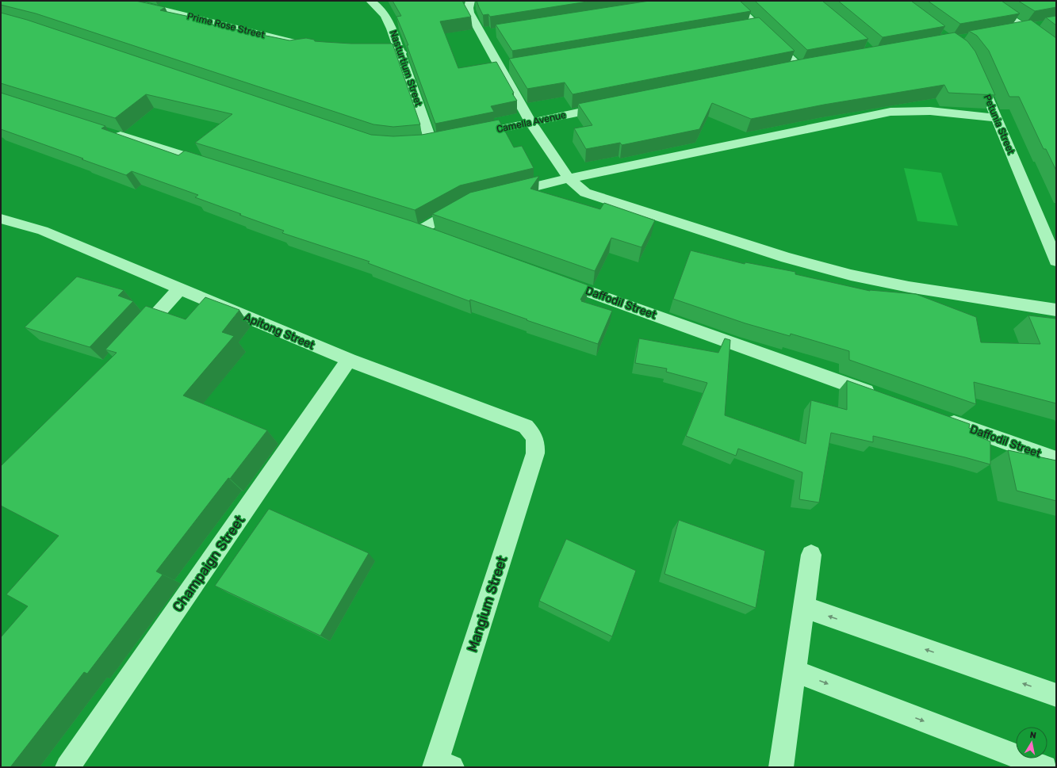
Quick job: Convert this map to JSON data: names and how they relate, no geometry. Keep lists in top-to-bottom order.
{
  "streets": {
    "street": [
      "Prime Rose Street",
      "Nasturtium Street",
      "Camella Avenue",
      "Petunia Street",
      "Daffodil Street",
      "Apitong Street",
      "Champaign Street",
      "Mangium Street"
    ]
  },
  "crossings": [
    ["Apitong Street", "Champaign Street"],
    ["Apitong Street", "Mangium Street"]
  ],
  "north": "top"
}
